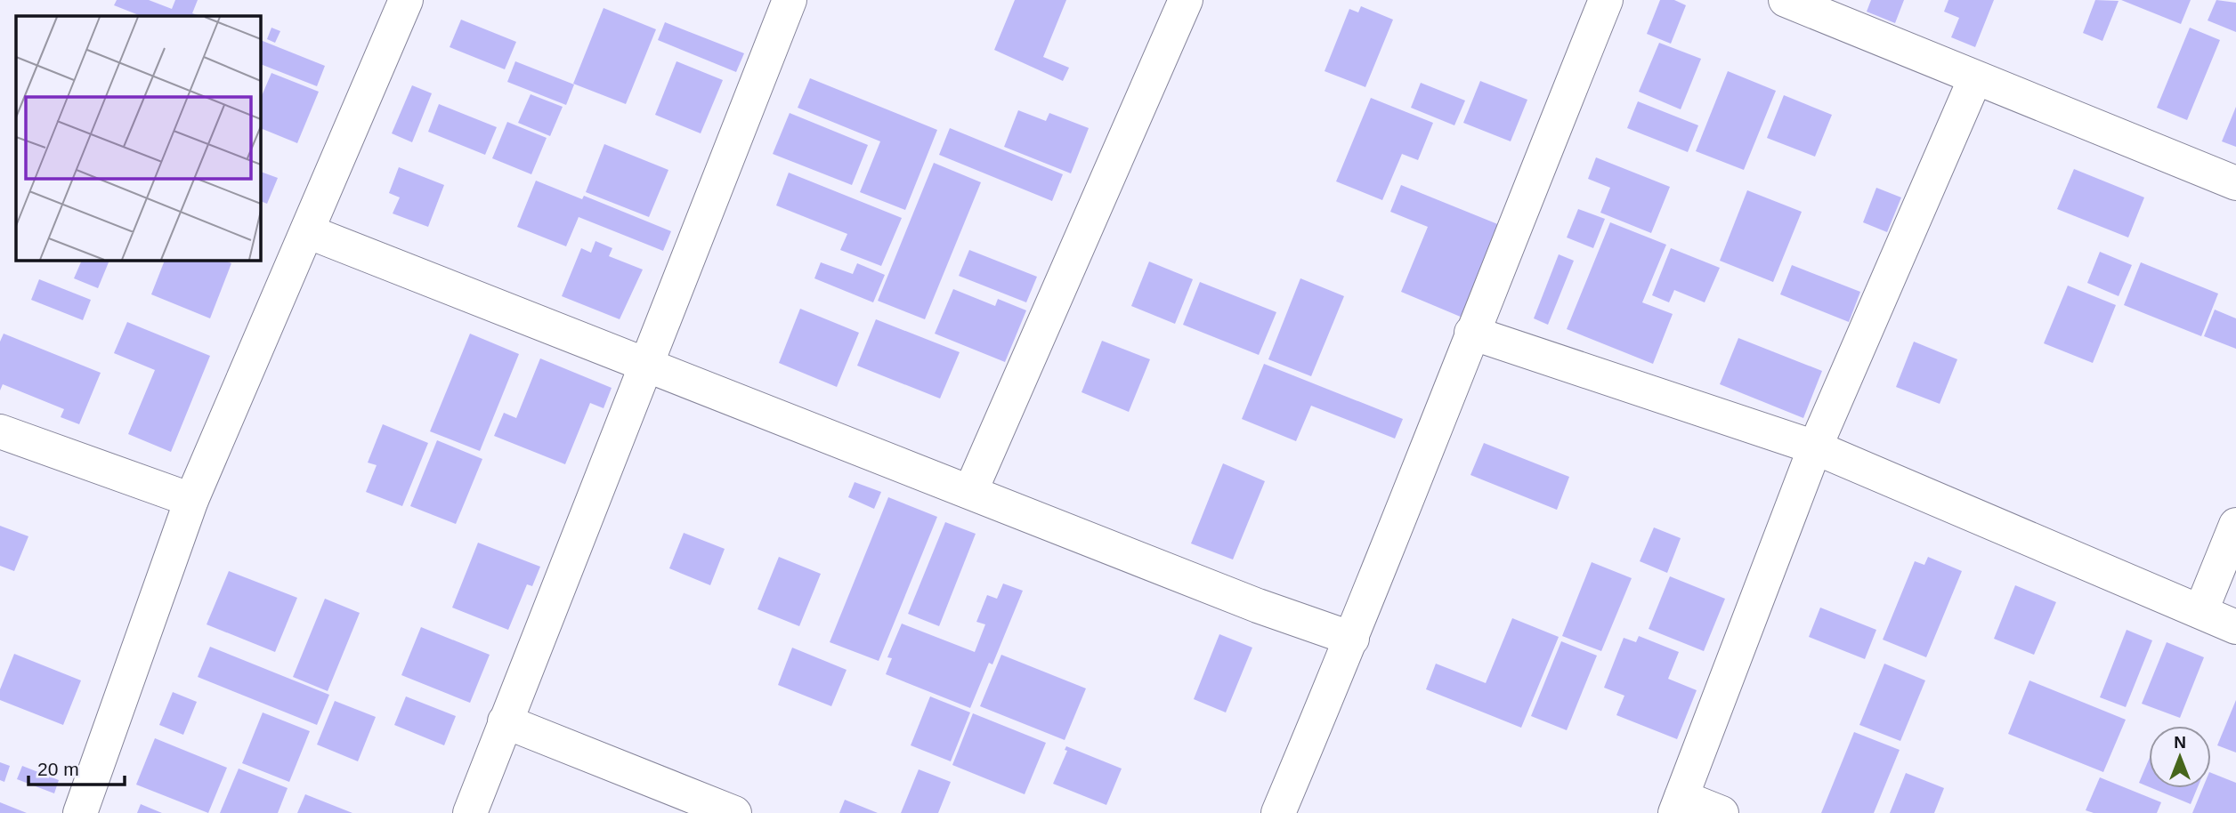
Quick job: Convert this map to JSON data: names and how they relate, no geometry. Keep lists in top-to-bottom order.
{
  "scale_bar": "20 m",
  "north": "top"
}
